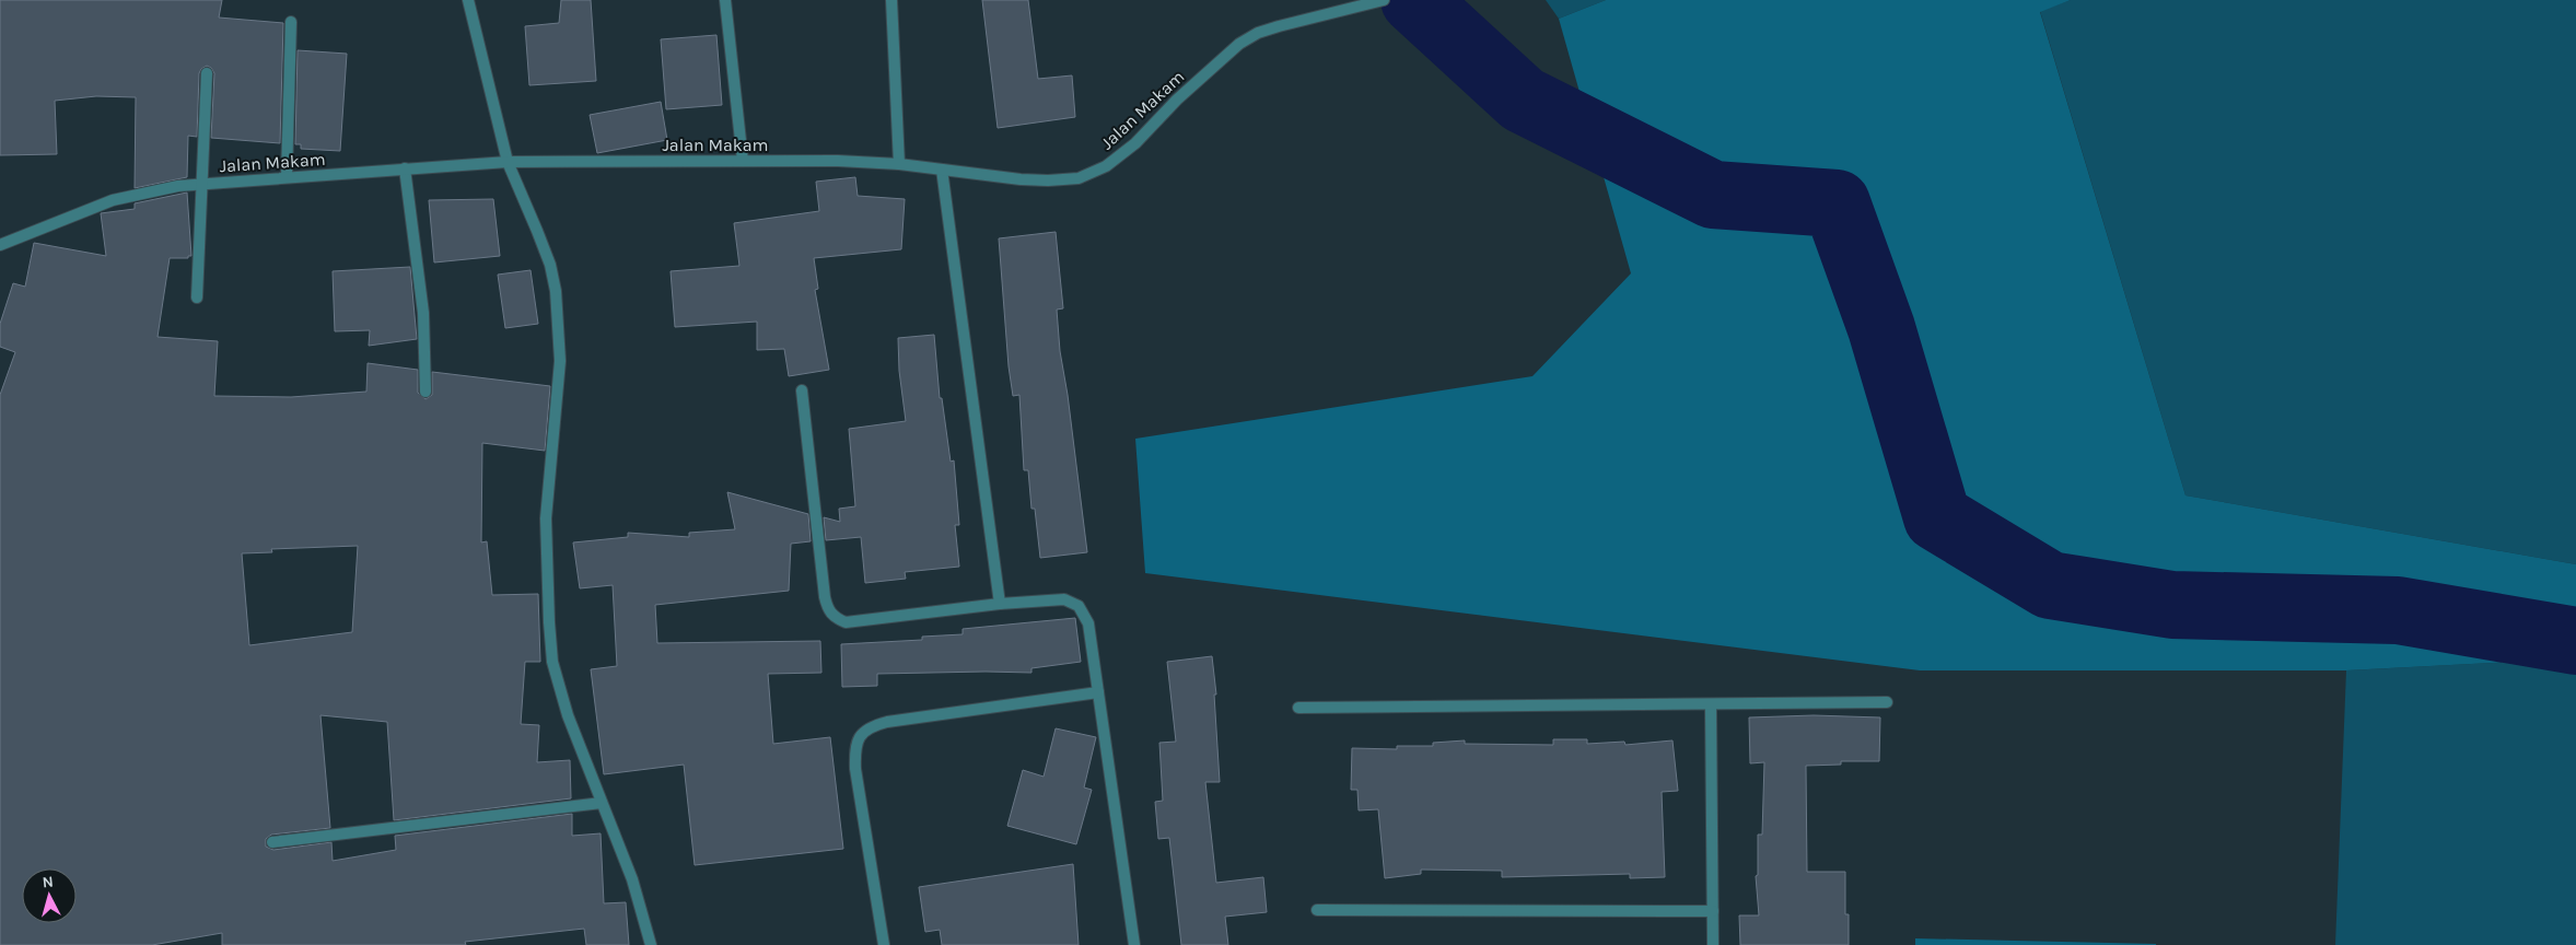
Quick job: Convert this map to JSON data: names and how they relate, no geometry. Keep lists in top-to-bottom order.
{
  "streets": {
    "street": ["Jalan Makam"]
  },
  "north": "top"
}
